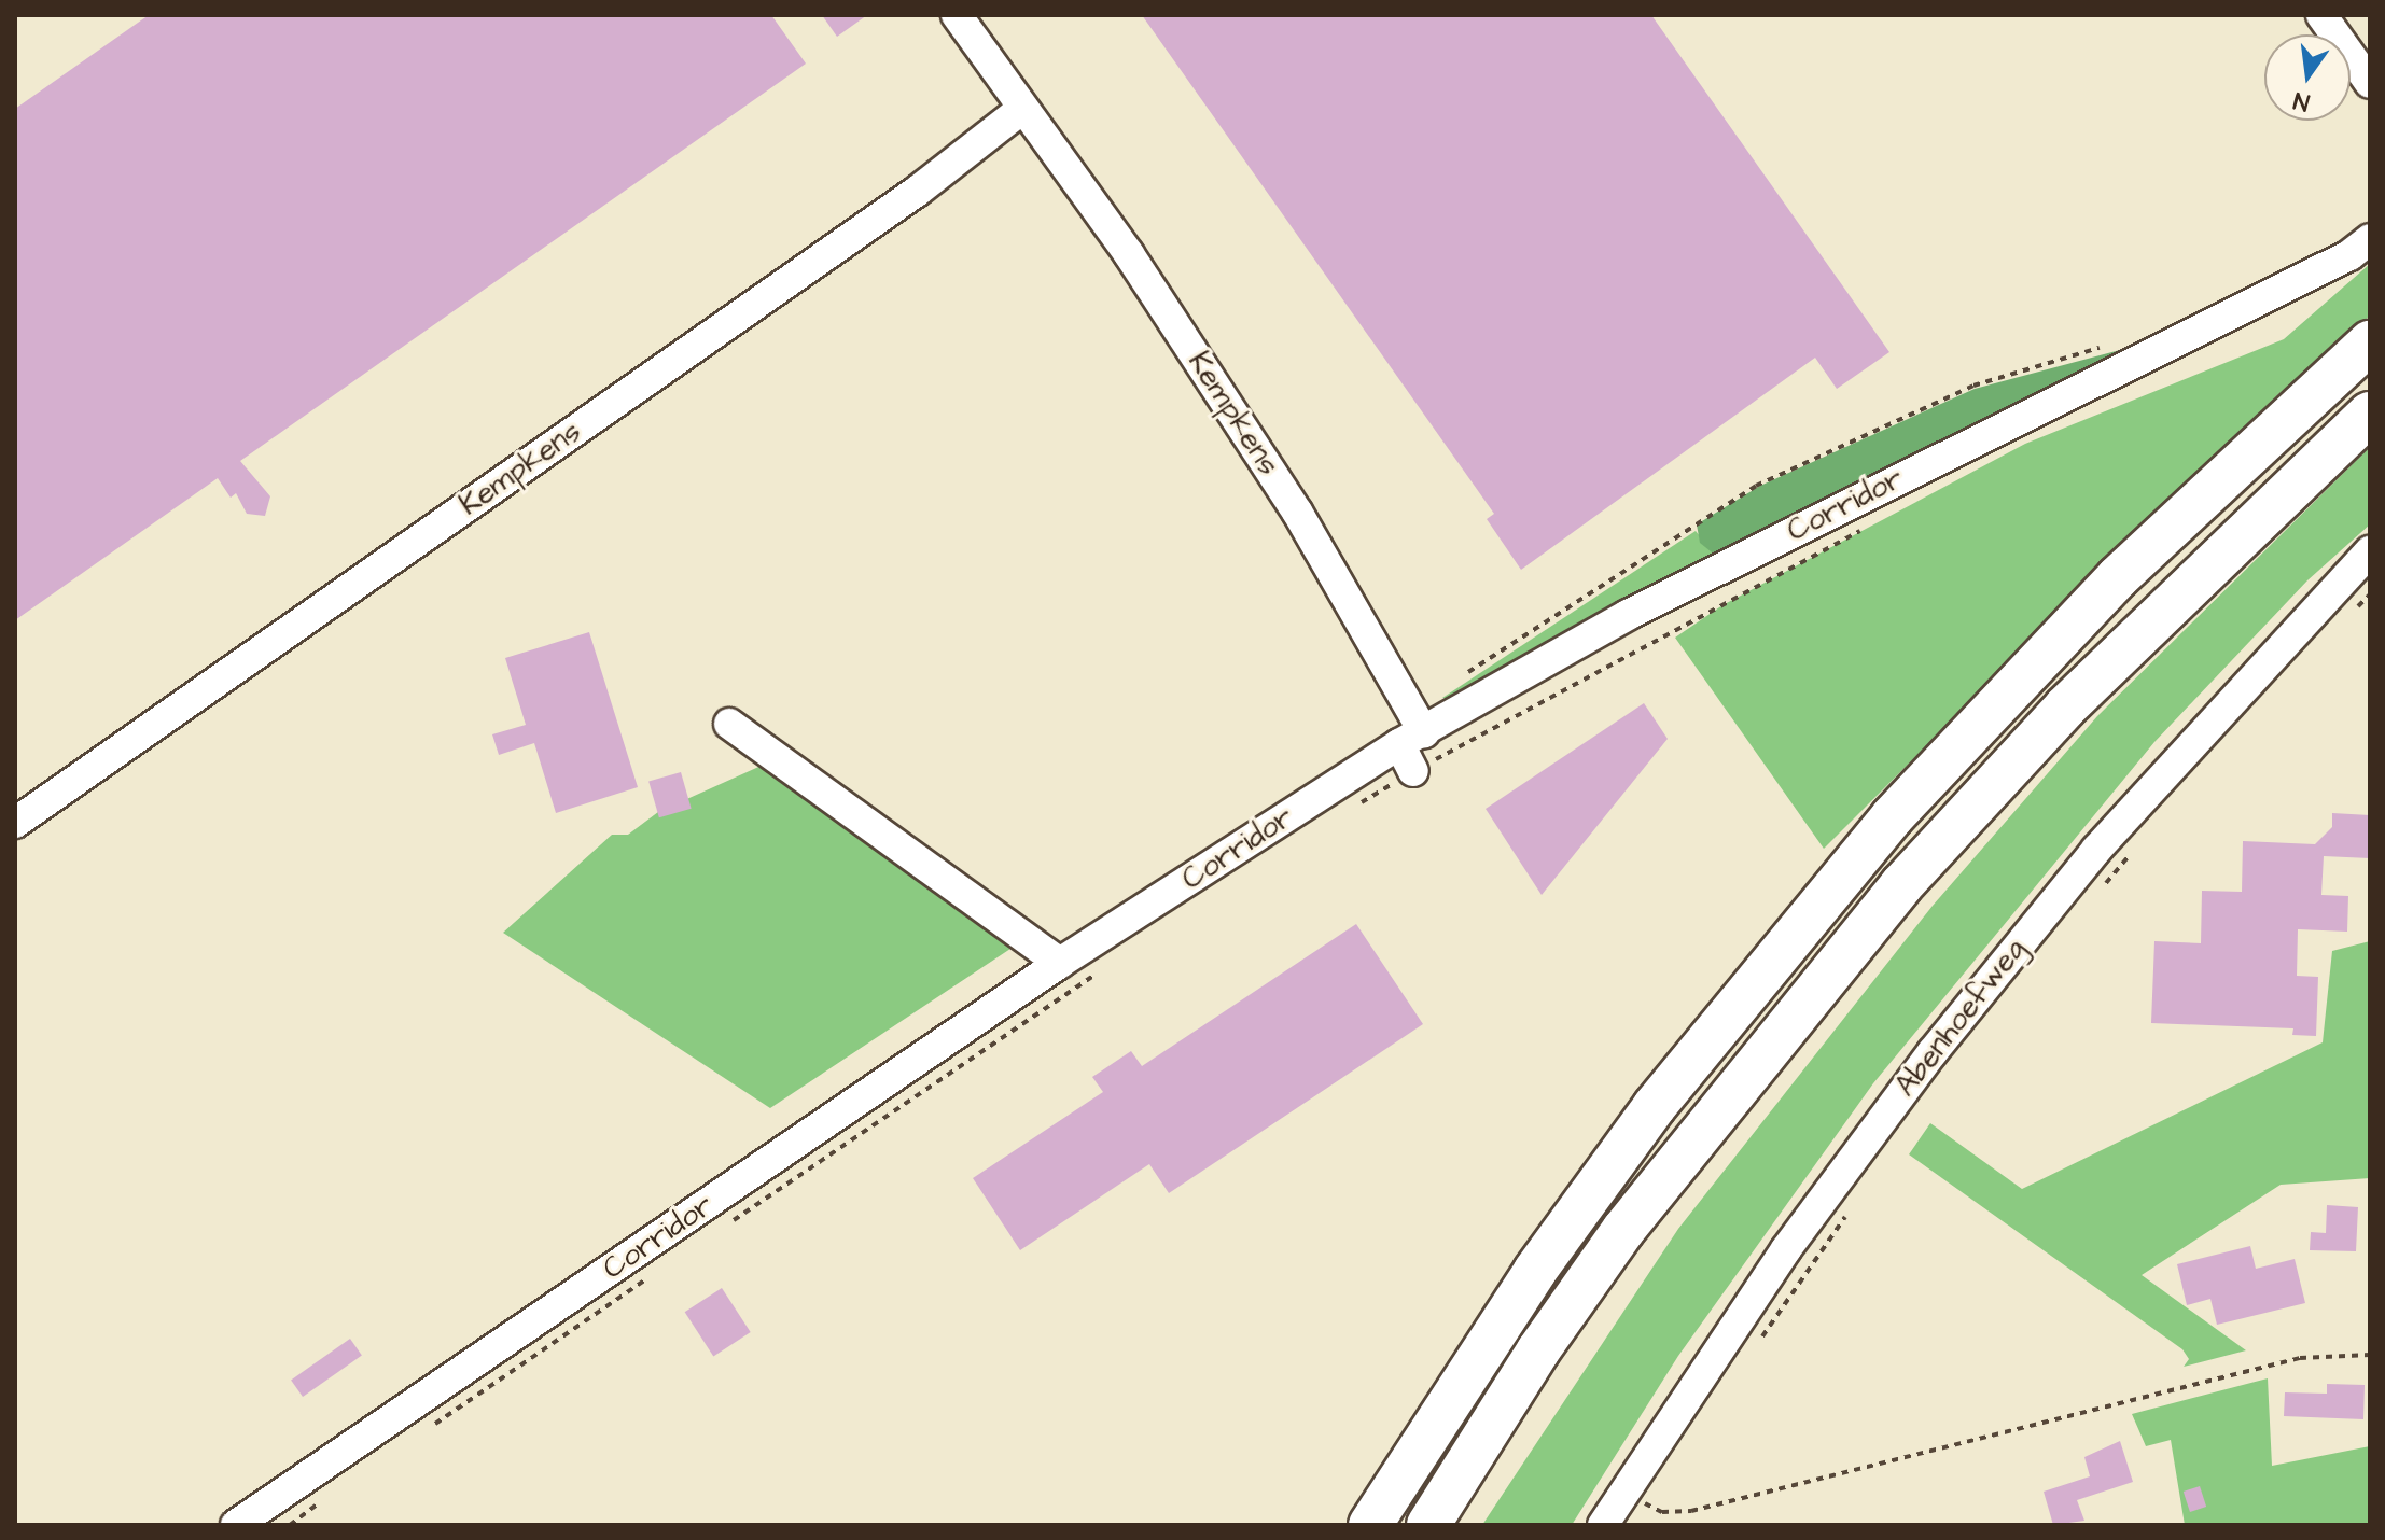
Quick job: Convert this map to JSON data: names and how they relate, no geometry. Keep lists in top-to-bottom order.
{
  "streets": {
    "street": ["Kempkens", "Corridor", "Abenhoefweg"]
  },
  "crossings": [
    ["Kempkens", "Corridor"]
  ],
  "north": "bottom"
}
